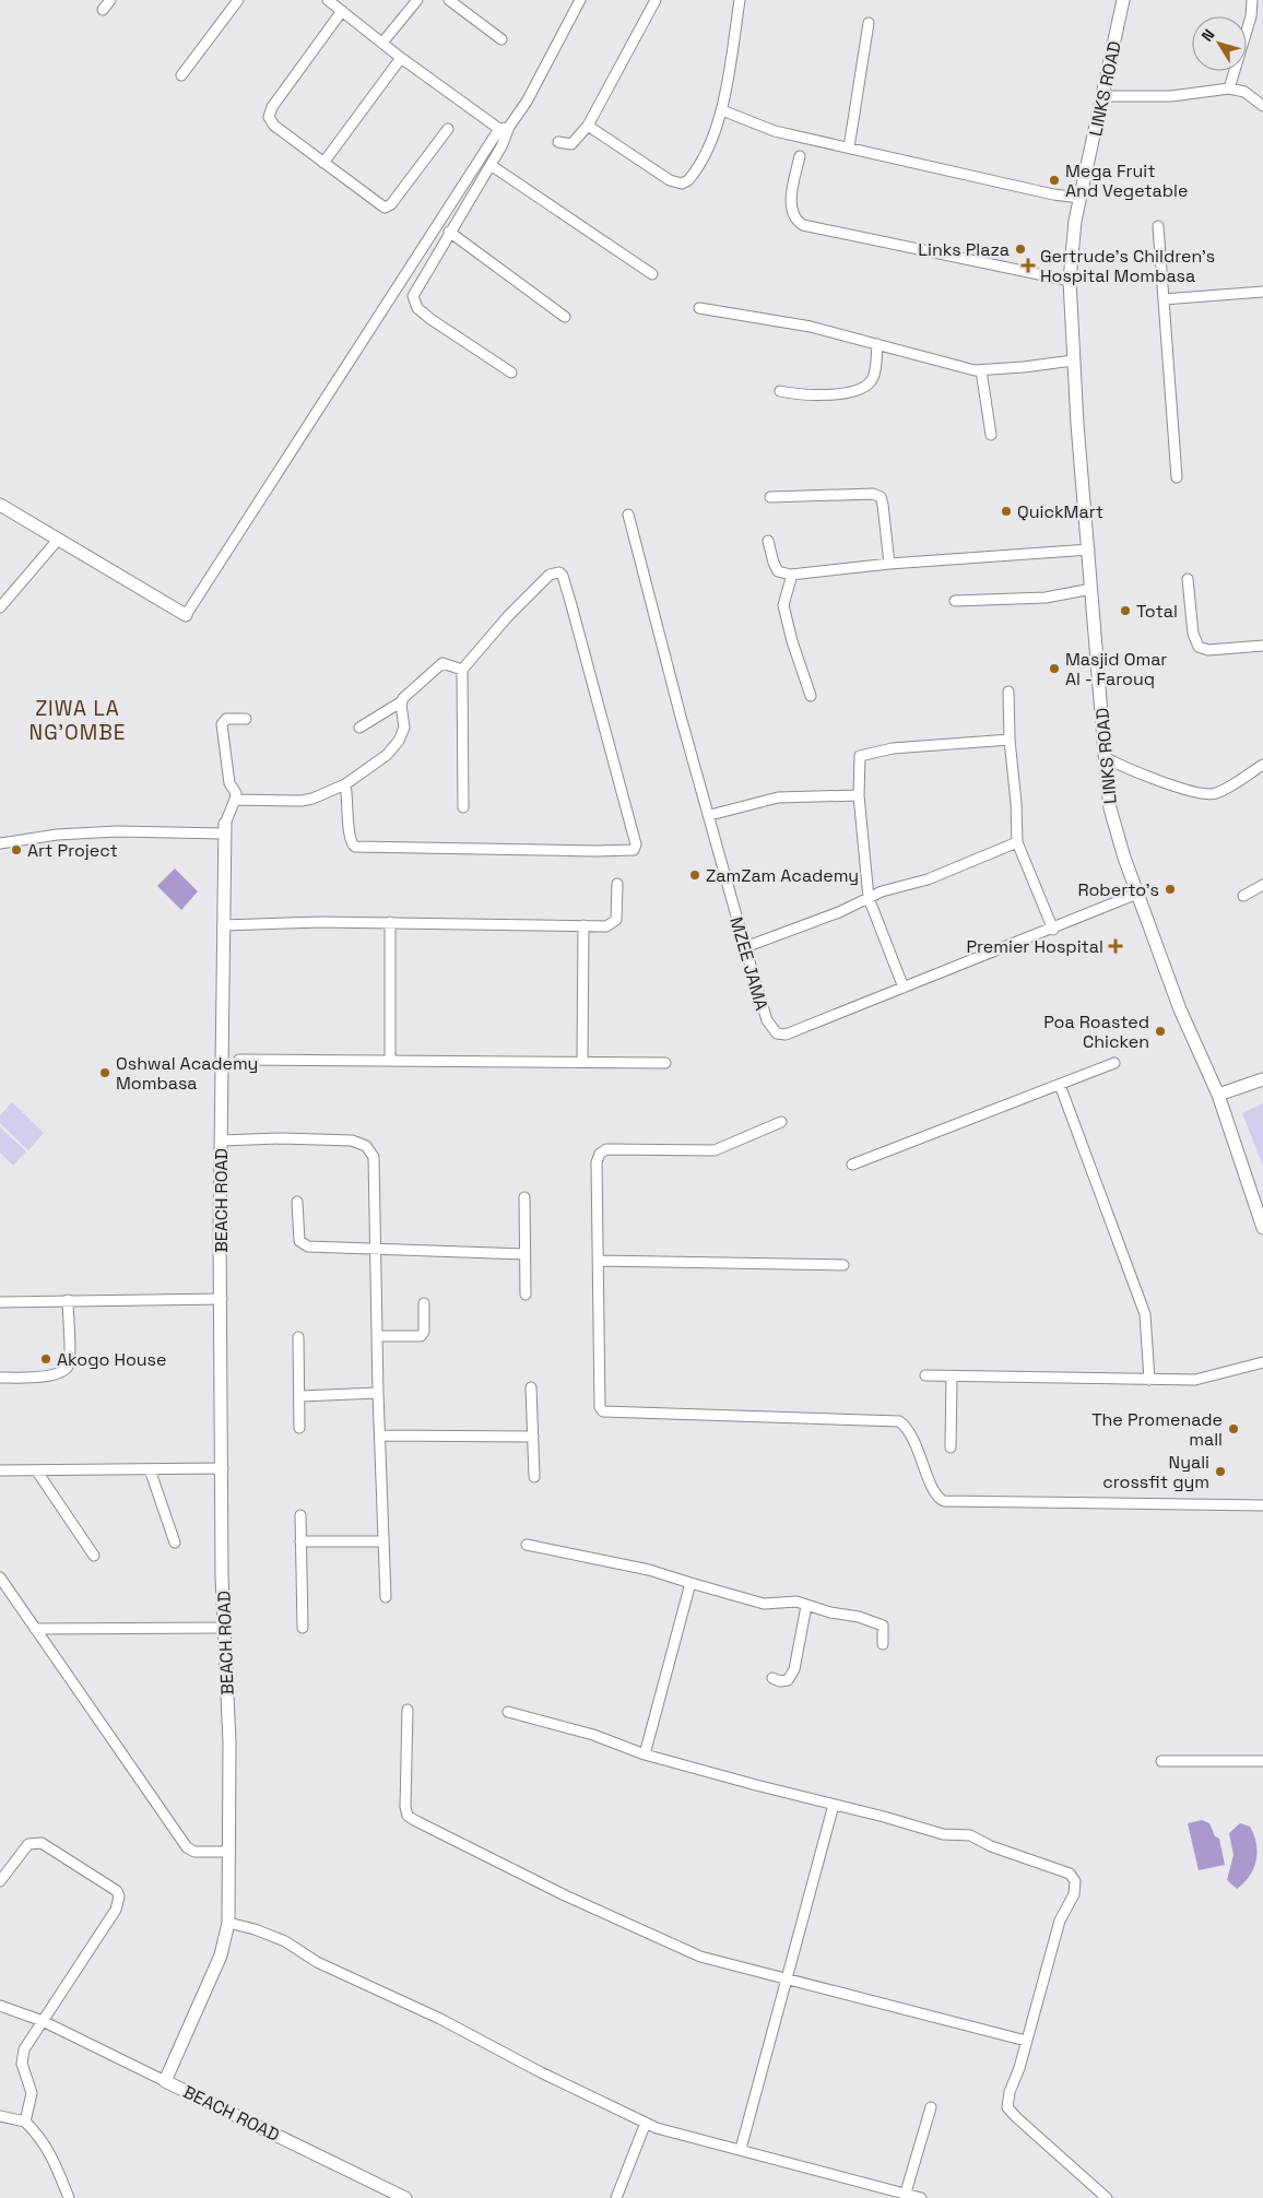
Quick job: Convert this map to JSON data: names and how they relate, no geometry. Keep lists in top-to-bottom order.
{
  "streets": {
    "main road": ["LINKS ROAD", "BEACH ROAD"],
    "street": ["MZEE JAMA"]
  },
  "crossings": [
    ["LINKS ROAD", "MZEE JAMA"]
  ],
  "districts": ["ZIWA LA NG'OMBE"],
  "places": {
    "other": [
      "Mega Fruit And Vegetable",
      "Links Plaza",
      "QuickMart",
      "Total",
      "Masjid Omar Al - Farouq",
      "Art Project",
      "ZamZam Academy",
      "Roberto's",
      "Poa Roasted Chicken",
      "Oshwal Academy Mombasa",
      "Akogo House",
      "The Promenade mall",
      "Nyali crossfit gym"
    ],
    "health": ["Gertrude's Children's Hospital Mombasa", "Premier Hospital"]
  },
  "north": "top left"
}
